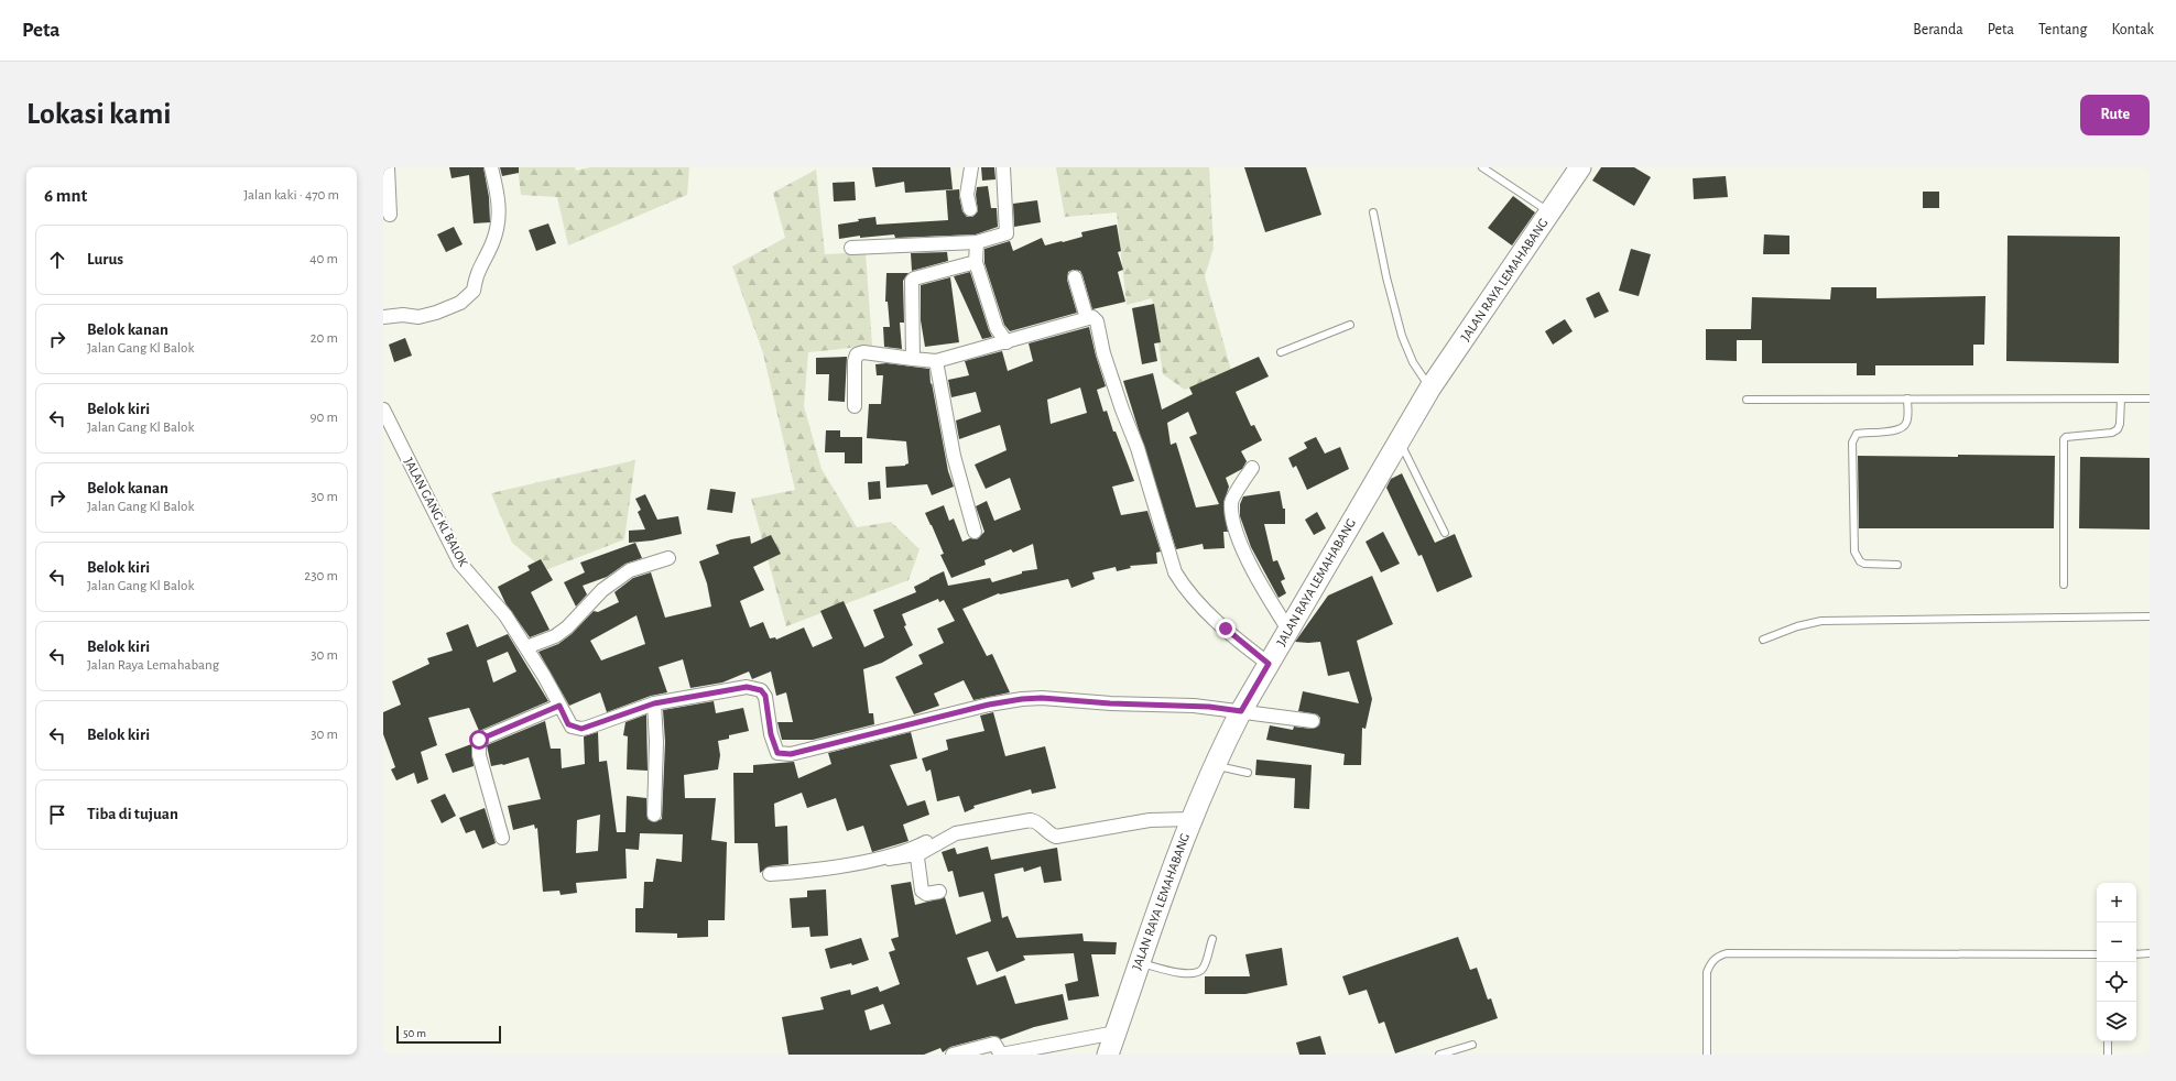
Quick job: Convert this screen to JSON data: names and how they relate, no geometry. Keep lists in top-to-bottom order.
{
  "streets": {
    "main road": ["JALAN RAYA LEMAHABANG"],
    "street": ["JALAN GANG KL BALOK"]
  },
  "crossings": [
    ["JALAN RAYA LEMAHABANG", "JALAN GANG KL BALOK"]
  ],
  "scale_bar": "50 m",
  "page": {
    "header": "Peta",
    "nav": [
      "Beranda",
      "Peta",
      "Tentang",
      "Kontak"
    ],
    "buttons": "Rute",
    "title": "Lokasi kami",
    "heading": ["6 mnt", "Jalan kaki · 470 m"],
    "list": [
      ["Lurus", "40 m"],
      ["Belok kanan", "Jalan Gang Kl Balok", "20 m"],
      ["Belok kiri", "Jalan Gang Kl Balok", "90 m"],
      ["Belok kanan", "Jalan Gang Kl Balok", "30 m"],
      ["Belok kiri", "Jalan Gang Kl Balok", "230 m"],
      ["Belok kiri", "Jalan Raya Lemahabang", "30 m"],
      ["Belok kiri", "30 m"],
      "Tiba di tujuan"
    ],
    "map_buttons": ["+", "−"],
    "scale": "50 m"
  }
}
